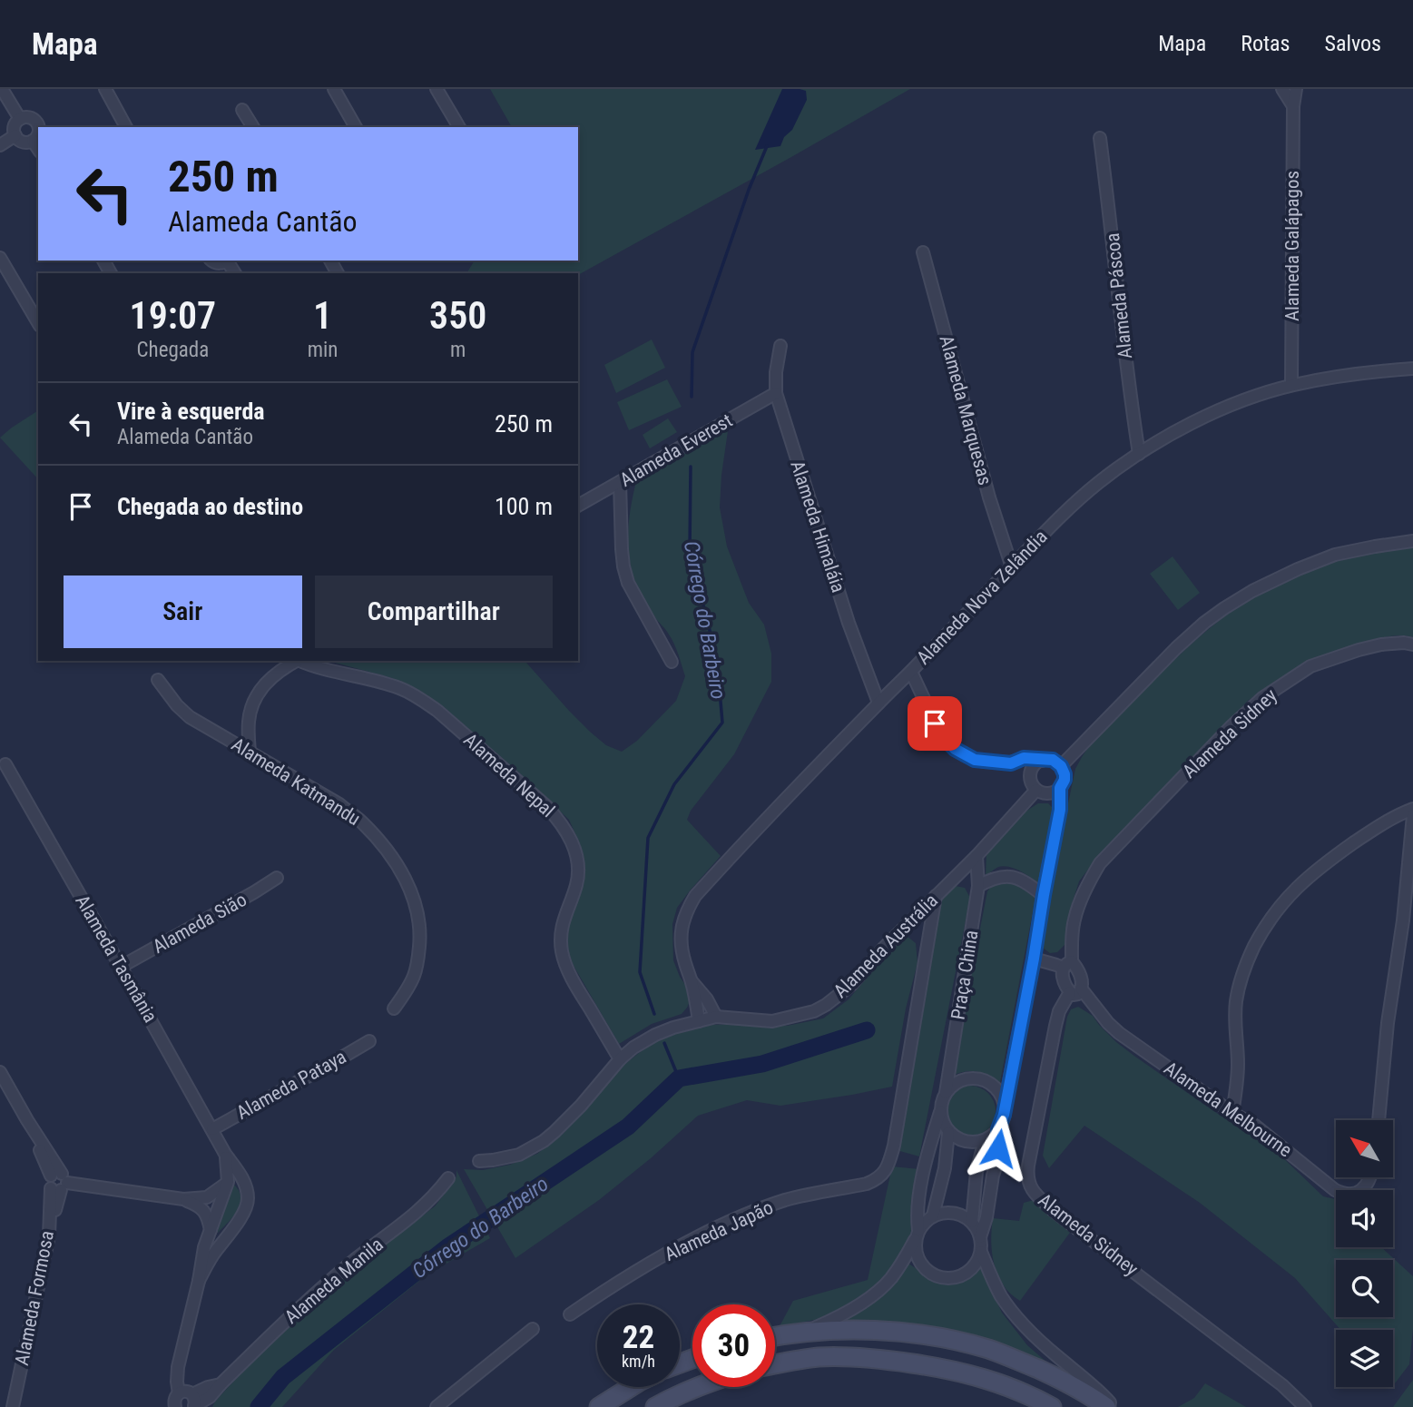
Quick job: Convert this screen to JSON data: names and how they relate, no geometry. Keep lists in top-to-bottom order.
{
  "streets": {
    "street": [
      "Alameda Galápagos",
      "Alameda Páscoa",
      "Alameda Marquesas",
      "Alameda Everest",
      "Alameda Himaláia",
      "Alameda Nova Zelândia",
      "Alameda Sidney",
      "Alameda Nepal",
      "Alameda Katmandu",
      "Alameda Sião",
      "Alameda Austrália",
      "Alameda Tasmânia",
      "Praça China",
      "Alameda Pataya",
      "Alameda Melbourne",
      "Alameda Japão",
      "Alameda Manila",
      "Alameda Formosa"
    ]
  },
  "crossings": [
    ["Alameda Galápagos", "Alameda Nova Zelândia"],
    ["Alameda Páscoa", "Alameda Nova Zelândia"],
    ["Alameda Marquesas", "Alameda Nova Zelândia"],
    ["Alameda Everest", "Alameda Himaláia"],
    ["Alameda Himaláia", "Alameda Nova Zelândia"],
    ["Alameda Nova Zelândia", "Alameda Austrália"],
    ["Alameda Sidney", "Alameda Melbourne"],
    ["Alameda Nepal", "Alameda Austrália"],
    ["Alameda Sião", "Alameda Tasmânia"],
    ["Alameda Austrália", "Praça China"],
    ["Alameda Austrália", "Alameda Japão"],
    ["Alameda Tasmânia", "Alameda Pataya"],
    ["Alameda Tasmânia", "Alameda Manila"]
  ],
  "water": ["Córrego do Barbeiro"],
  "north": "top left",
  "page": {
    "header": "Mapa",
    "nav": ["Mapa", "Rotas", "Salvos"],
    "turn": ["250 m", "Alameda Cantão"],
    "eta": [
      "19:07",
      "Chegada",
      "1",
      "min",
      "350",
      "m"
    ],
    "list": [
      {
        "name": "Vire à esquerda",
        "note": "Alameda Cantão",
        "value": "250 m"
      },
      {
        "name": "Chegada ao destino",
        "value": "100 m"
      }
    ],
    "buttons": ["Sair", "Compartilhar"],
    "speed": "22 km/h",
    "limit": "30"
  }
}
